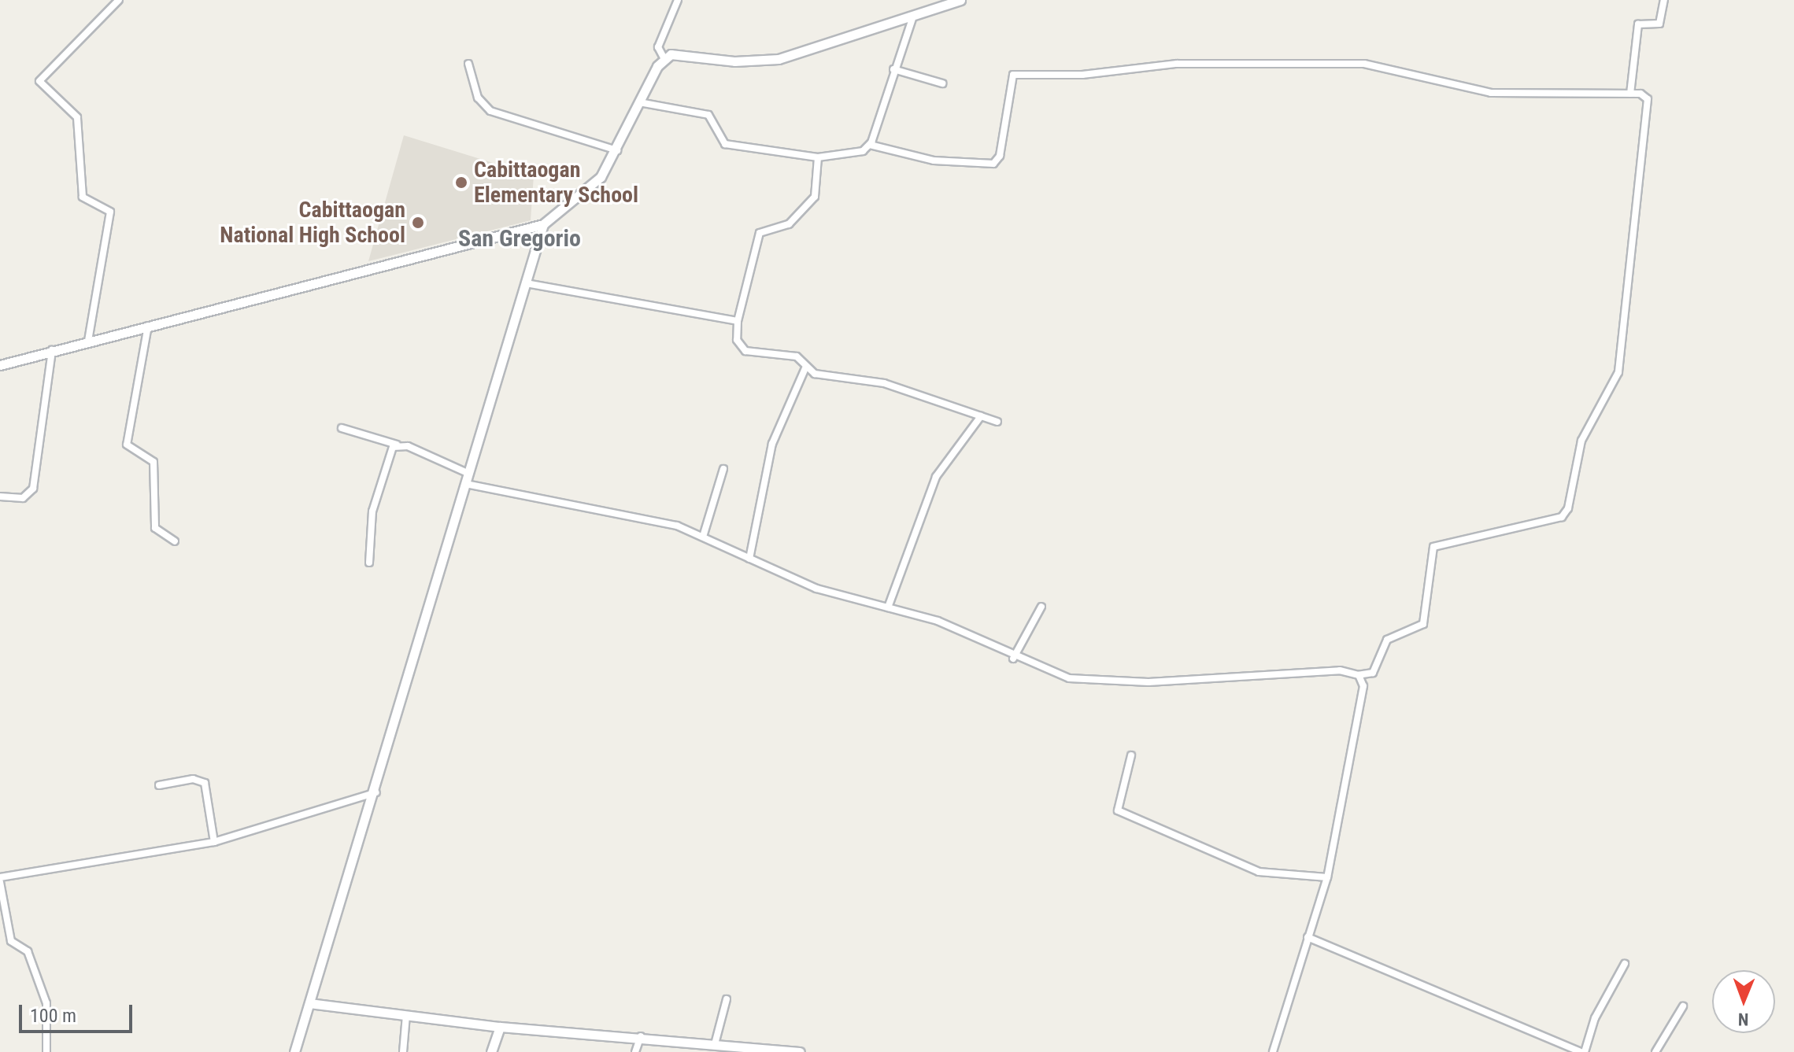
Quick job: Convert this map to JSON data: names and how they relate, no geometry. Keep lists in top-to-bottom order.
{
  "districts": ["San Gregorio"],
  "places": ["Cabittaogan Elementary School", "Cabittaogan National High School"],
  "scale_bar": "100 m",
  "north": "bottom"
}
